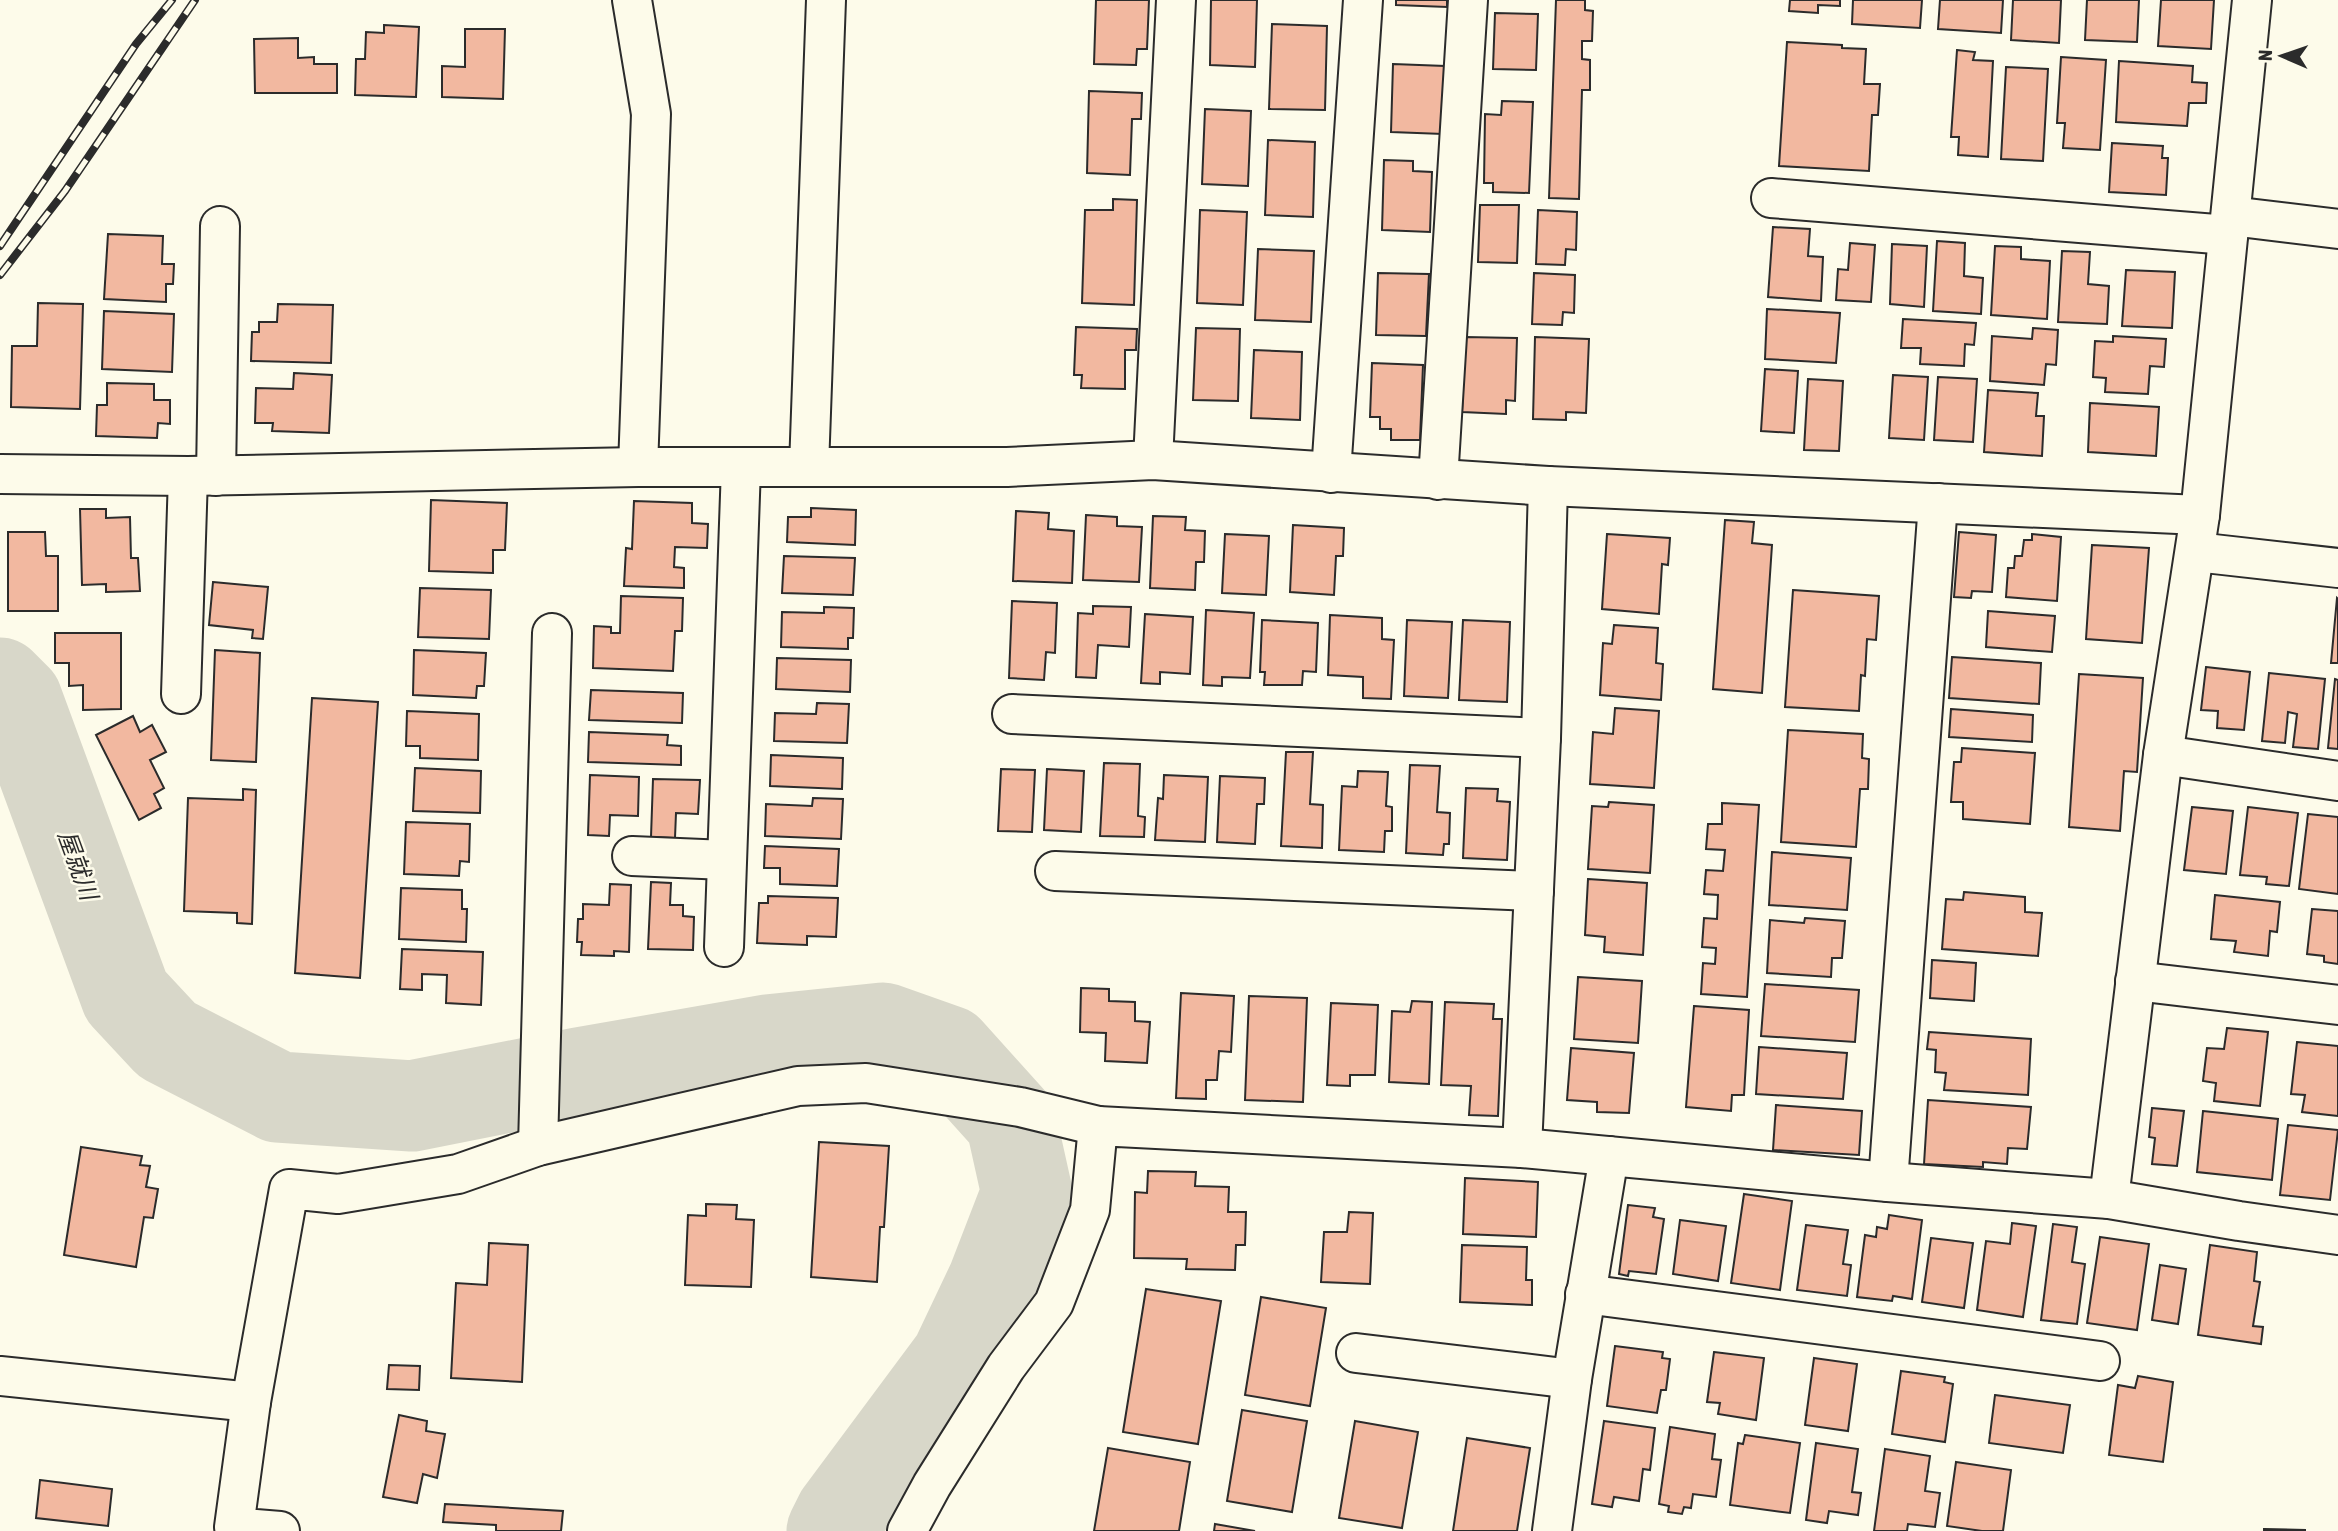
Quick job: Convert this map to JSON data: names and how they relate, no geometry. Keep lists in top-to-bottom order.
{
  "water": ["屋就川"],
  "north": "left"
}
